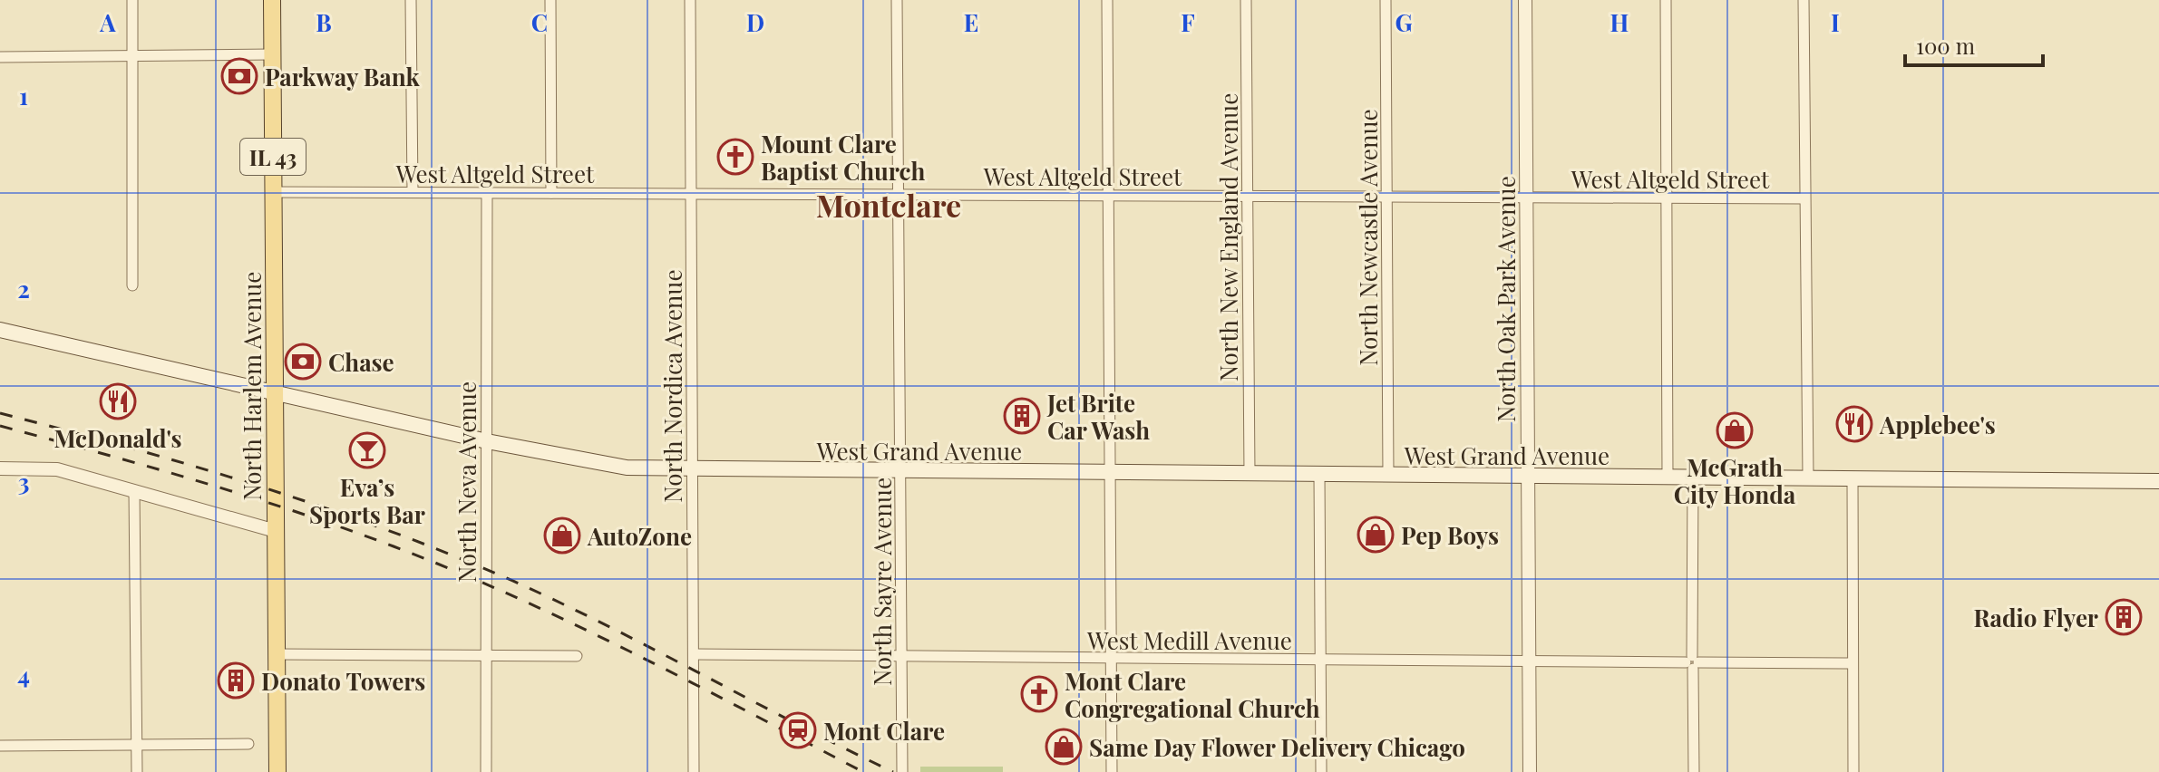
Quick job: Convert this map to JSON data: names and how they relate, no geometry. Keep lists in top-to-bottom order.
{
  "streets": {
    "main road": ["IL 43", "North Harlem Avenue", "West Grand Avenue"],
    "street": [
      "West Altgeld Street",
      "North New England Avenue",
      "North Newcastle Avenue",
      "North Oak Park Avenue",
      "North Nordica Avenue",
      "North Neva Avenue",
      "North Sayre Avenue",
      "West Medill Avenue"
    ]
  },
  "crossings": [
    ["West Altgeld Street", "North New England Avenue"],
    ["West Altgeld Street", "North Newcastle Avenue"],
    ["West Altgeld Street", "North Oak Park Avenue"],
    ["West Altgeld Street", "North Harlem Avenue"],
    ["West Altgeld Street", "North Nordica Avenue"],
    ["West Altgeld Street", "North Neva Avenue"],
    ["West Altgeld Street", "North Sayre Avenue"],
    ["North New England Avenue", "West Grand Avenue"],
    ["North Newcastle Avenue", "West Grand Avenue"],
    ["North Oak Park Avenue", "West Grand Avenue"],
    ["North Oak Park Avenue", "West Medill Avenue"],
    ["North Harlem Avenue", "West Grand Avenue"],
    ["North Nordica Avenue", "West Grand Avenue"],
    ["North Nordica Avenue", "West Medill Avenue"],
    ["West Grand Avenue", "North Neva Avenue"],
    ["West Grand Avenue", "North Sayre Avenue"],
    ["North Sayre Avenue", "West Medill Avenue"]
  ],
  "districts": ["Montclare"],
  "places": {
    "bank": ["Parkway Bank", "Chase"],
    "church": ["Mount Clare Baptist Church", "Mont Clare Congregational Church"],
    "restaurant": ["McDonald's", "Applebee's"],
    "building": ["Jet Brite Car Wash", "Radio Flyer", "Donato Towers"],
    "shop": [
      "McGrath City Honda",
      "Pep Boys",
      "AutoZone",
      "Same Day Flower Delivery Chicago"
    ],
    "bar": ["Eva’s Sports Bar"],
    "station": ["Mont Clare"]
  },
  "scale_bar": "100 m",
  "grid": {
    "columns": [
      "A",
      "B",
      "C",
      "D",
      "E",
      "F",
      "G",
      "H",
      "I"
    ],
    "rows": [
      "1",
      "2",
      "3",
      "4"
    ]
  }
}
